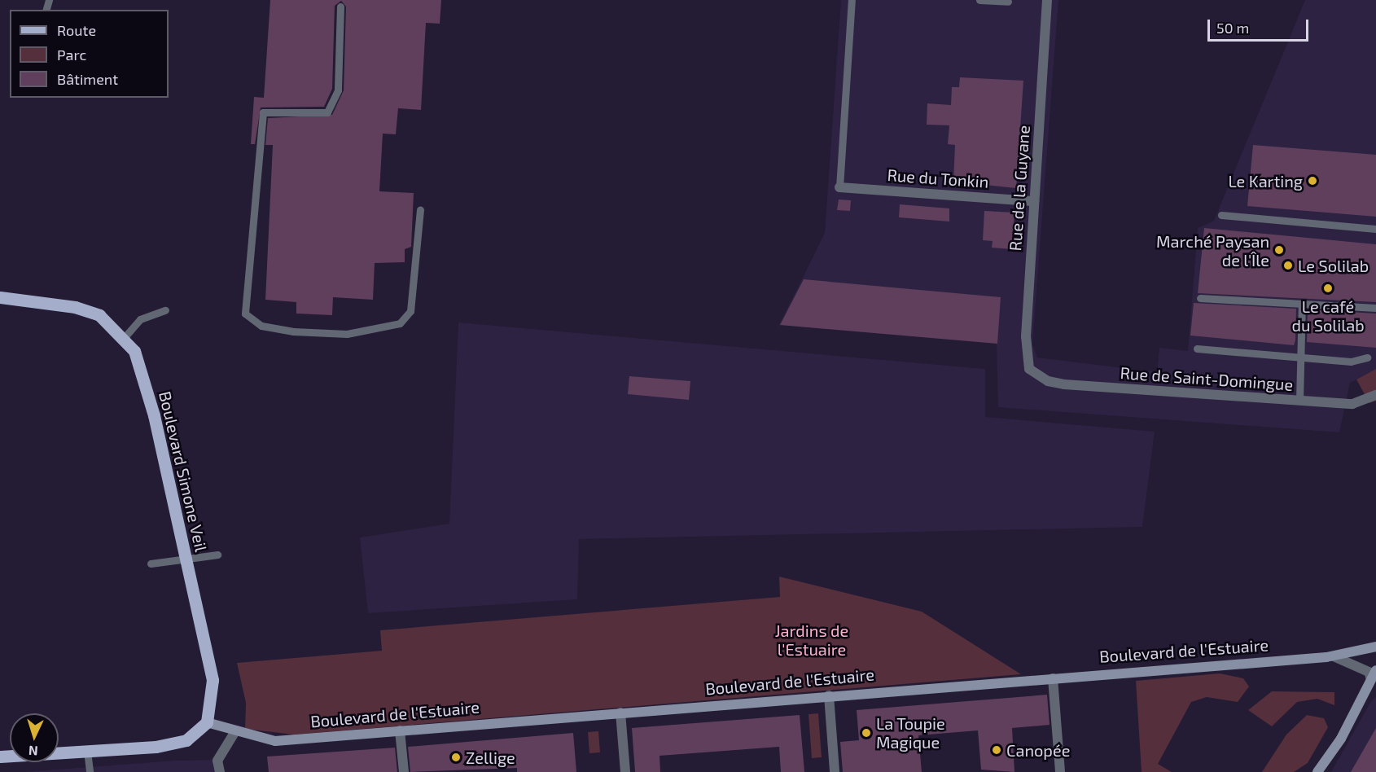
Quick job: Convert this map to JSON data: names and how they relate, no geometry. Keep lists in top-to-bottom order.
{
  "streets": {
    "main road": ["Boulevard Simone Veil", "Boulevard de l'Estuaire"],
    "street": ["Rue du Tonkin", "Rue de la Guyane", "Rue de Saint-Domingue"]
  },
  "crossings": [
    ["Rue du Tonkin", "Rue de la Guyane"],
    ["Rue de la Guyane", "Rue de Saint-Domingue"],
    ["Boulevard Simone Veil", "Boulevard de l'Estuaire"]
  ],
  "parks": ["Jardins de l'Estuaire"],
  "places": [
    "Le Karting",
    "Marché Paysan de l'Île",
    "Le Solilab",
    "Le café du Solilab",
    "La Toupie Magique",
    "Canopée",
    "Zellige"
  ],
  "legend": ["Route", "Parc", "Bâtiment"],
  "scale_bar": "50 m",
  "north": "bottom"
}
